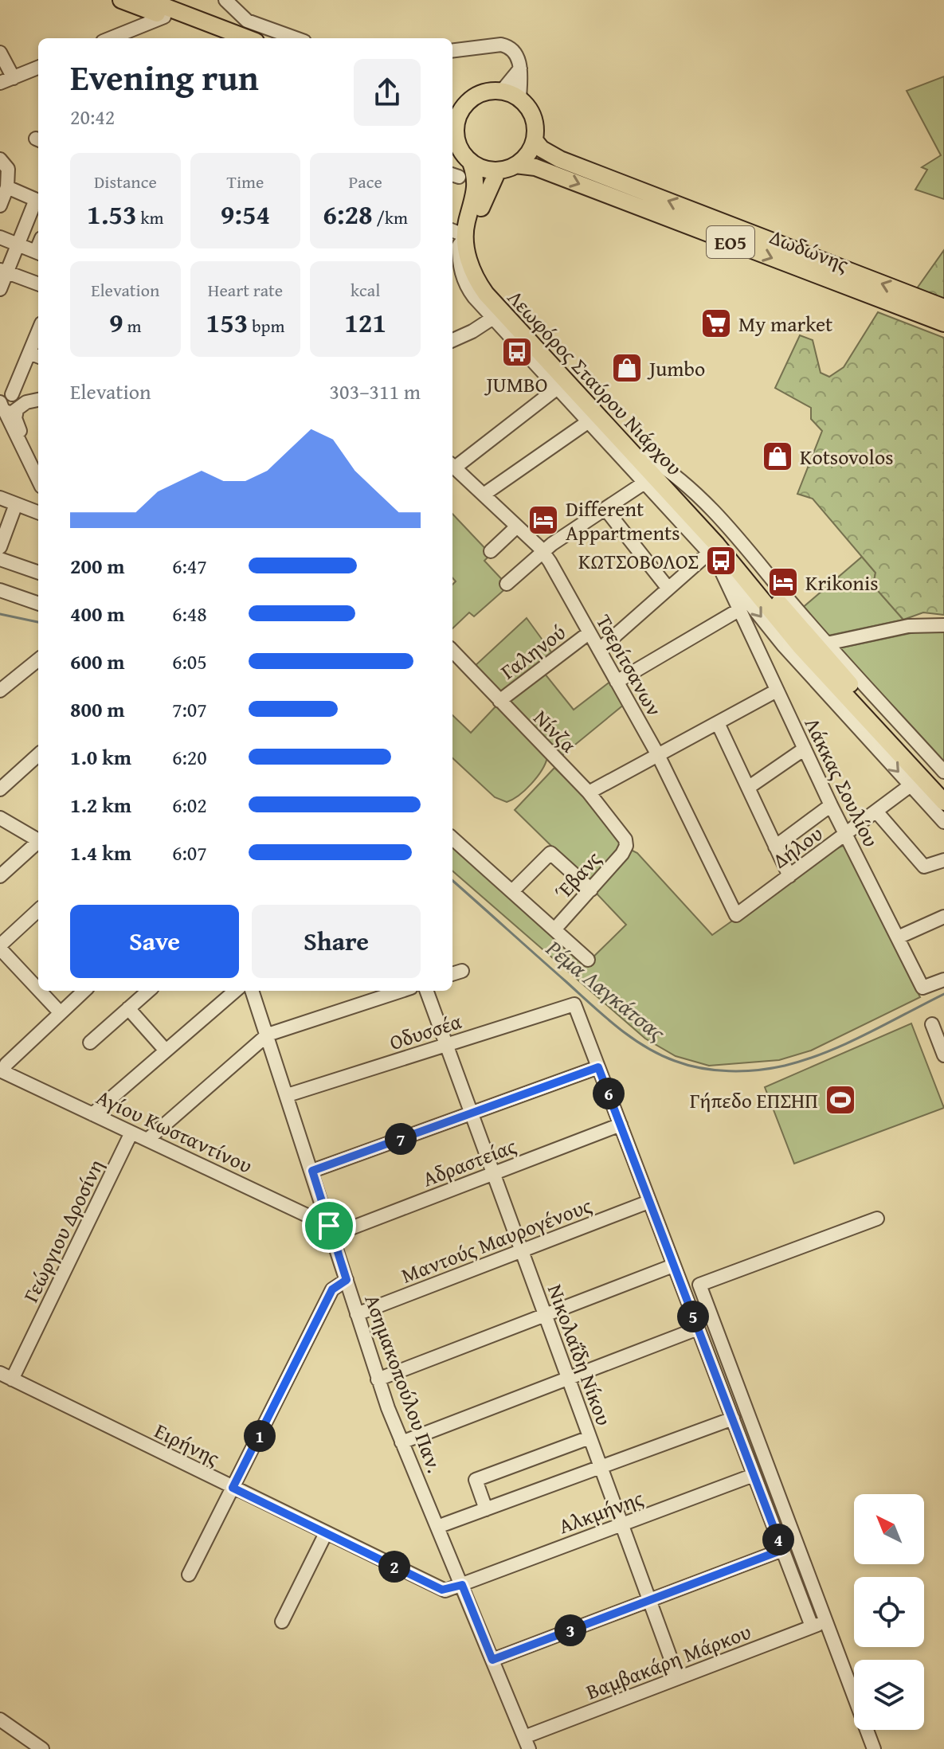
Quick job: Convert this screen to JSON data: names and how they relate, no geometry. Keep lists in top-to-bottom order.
{
  "streets": {
    "main road": ["ΕΟ5", "Δωδώνης", "Λεωφόρος Σταύρου Νιάρχου"],
    "street": [
      "Γαληνού",
      "Τσερίτσανων",
      "Νίνζα",
      "Λάκκας Σουλίου",
      "Δήλου",
      "Έβανς",
      "Οδυσσέα",
      "Αγίου Κωσταντίνου",
      "Αδραστείας",
      "Γεώργιου Δροσίνη",
      "Μαντούς Μαυρογένους",
      "Νικολαΐδη Νίκου",
      "Ασημακοπούλου Παν.",
      "Ειρήνης",
      "Αλκμήνης",
      "Βαμβακάρη Μάρκου"
    ]
  },
  "crossings": [
    ["Δωδώνης", "Λεωφόρος Σταύρου Νιάρχου"],
    ["Λεωφόρος Σταύρου Νιάρχου", "Δήλου"],
    ["Γαληνού", "Τσερίτσανων"],
    ["Γαληνού", "Νίνζα"],
    ["Τσερίτσανων", "Δήλου"],
    ["Νίνζα", "Έβανς"],
    ["Λάκκας Σουλίου", "Δήλου"],
    ["Οδυσσέα", "Νικολαΐδη Νίκου"],
    ["Οδυσσέα", "Ασημακοπούλου Παν."],
    ["Αγίου Κωσταντίνου", "Αδραστείας"],
    ["Αγίου Κωσταντίνου", "Γεώργιου Δροσίνη"],
    ["Αγίου Κωσταντίνου", "Ασημακοπούλου Παν."],
    ["Αδραστείας", "Νικολαΐδη Νίκου"],
    ["Αδραστείας", "Ασημακοπούλου Παν."],
    ["Γεώργιου Δροσίνη", "Ειρήνης"],
    ["Μαντούς Μαυρογένους", "Νικολαΐδη Νίκου"],
    ["Μαντούς Μαυρογένους", "Ασημακοπούλου Παν."],
    ["Νικολαΐδη Νίκου", "Αλκμήνης"],
    ["Νικολαΐδη Νίκου", "Βαμβακάρη Μάρκου"],
    ["Ασημακοπούλου Παν.", "Ειρήνης"],
    ["Ασημακοπούλου Παν.", "Αλκμήνης"],
    ["Ασημακοπούλου Παν.", "Βαμβακάρη Μάρκου"],
    ["Ειρήνης", "Αλκμήνης"]
  ],
  "water": ["Ρέμα Λαγκάτσας"],
  "places": {
    "supermarket": ["My market"],
    "bus stop": ["JUMBO", "ΚΩΤΣΟΒΟΛΟΣ"],
    "shop": ["Jumbo", "Kotsovolos"],
    "hotel": ["Different Appartments", "Krikonis"],
    "sports": ["Γήπεδο ΕΠΣΗΠ"]
  },
  "north": "top left",
  "page": {
    "heading": ["Evening run", "20:42"],
    "stats": [
      ["Distance", "1.53 km"],
      ["Time", "9:54"],
      ["Pace", "6:28 /km"],
      ["Elevation", "9 m"],
      ["Heart rate", "153 bpm"],
      ["kcal", "121"]
    ],
    "chart": ["Elevation", "303–311 m"],
    "list": [
      {
        "name": "200 m",
        "note": "6:47"
      },
      {
        "name": "400 m",
        "note": "6:48"
      },
      {
        "name": "600 m",
        "note": "6:05"
      },
      {
        "name": "800 m",
        "note": "7:07"
      },
      {
        "name": "1.0 km",
        "note": "6:20"
      },
      {
        "name": "1.2 km",
        "note": "6:02"
      },
      {
        "name": "1.4 km",
        "note": "6:07"
      }
    ],
    "buttons": ["Save", "Share"],
    "pins": [
      "6",
      "7",
      "5",
      "1",
      "4",
      "2",
      "3"
    ]
  }
}
